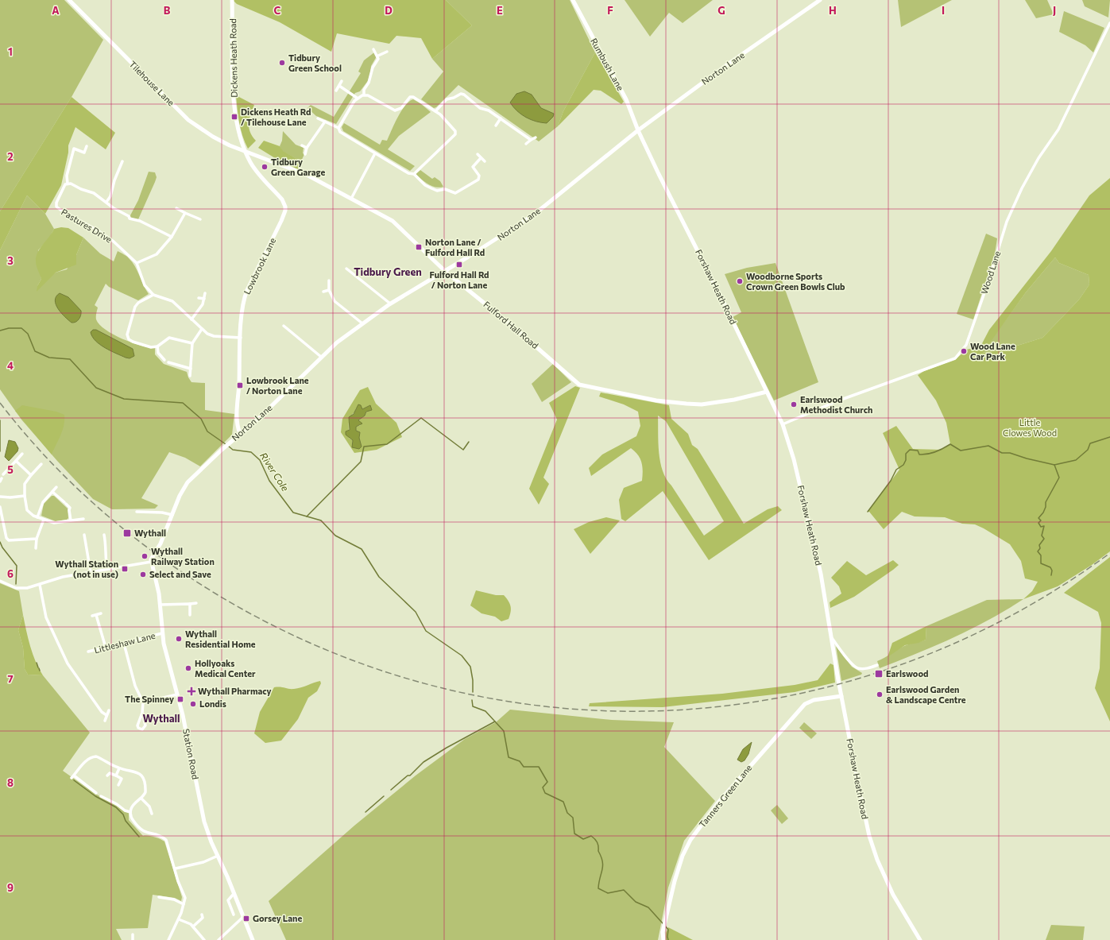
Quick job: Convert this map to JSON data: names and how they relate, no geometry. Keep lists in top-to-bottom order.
{
  "streets": {
    "street": [
      "Dickens Heath Road",
      "Rumbush Lane",
      "Norton Lane",
      "Tilehouse Lane",
      "Pastures Drive",
      "Lowbrook Lane",
      "Wood Lane",
      "Forshaw Heath Road",
      "Fulford Hall Road",
      "Littleshaw Lane",
      "Station Road",
      "Tanners Green Lane"
    ]
  },
  "crossings": [
    ["Dickens Heath Road", "Tilehouse Lane"],
    ["Dickens Heath Road", "Lowbrook Lane"],
    ["Dickens Heath Road", "Fulford Hall Road"],
    ["Rumbush Lane", "Norton Lane"],
    ["Rumbush Lane", "Forshaw Heath Road"],
    ["Norton Lane", "Lowbrook Lane"],
    ["Norton Lane", "Forshaw Heath Road"],
    ["Norton Lane", "Fulford Hall Road"],
    ["Norton Lane", "Station Road"],
    ["Tilehouse Lane", "Lowbrook Lane"],
    ["Tilehouse Lane", "Fulford Hall Road"],
    ["Lowbrook Lane", "Fulford Hall Road"],
    ["Wood Lane", "Forshaw Heath Road"],
    ["Forshaw Heath Road", "Fulford Hall Road"],
    ["Forshaw Heath Road", "Tanners Green Lane"],
    ["Littleshaw Lane", "Station Road"]
  ],
  "districts": ["Tidbury Green", "Wythall"],
  "water": ["River Cole"],
  "parks": ["Little Clowes Wood"],
  "places": {
    "other": [
      "Tidbury Green School",
      "Tidbury Green Garage",
      "Woodborne Sports Crown Green Bowls Club",
      "Wood Lane Car Park",
      "Earlswood Methodist Church",
      "Wythall Railway Station",
      "Select and Save",
      "Wythall Residential Home",
      "Hollyoaks Medical Center",
      "Earlswood Garden & Landscape Centre",
      "Londis"
    ],
    "transit": [
      "Dickens Heath Rd / Tilehouse Lane",
      "Norton Lane / Fulford Hall Rd",
      "Fulford Hall Rd / Norton Lane",
      "Lowbrook Lane / Norton Lane",
      "Wythall",
      "Wythall Station (not in use)",
      "Earlswood",
      "The Spinney",
      "Gorsey Lane"
    ],
    "health": ["Wythall Pharmacy"]
  },
  "grid": {
    "columns": [
      "A",
      "B",
      "C",
      "D",
      "E",
      "F",
      "G",
      "H",
      "I",
      "J"
    ],
    "rows": [
      "1",
      "2",
      "3",
      "4",
      "5",
      "6",
      "7",
      "8",
      "9"
    ]
  }
}
